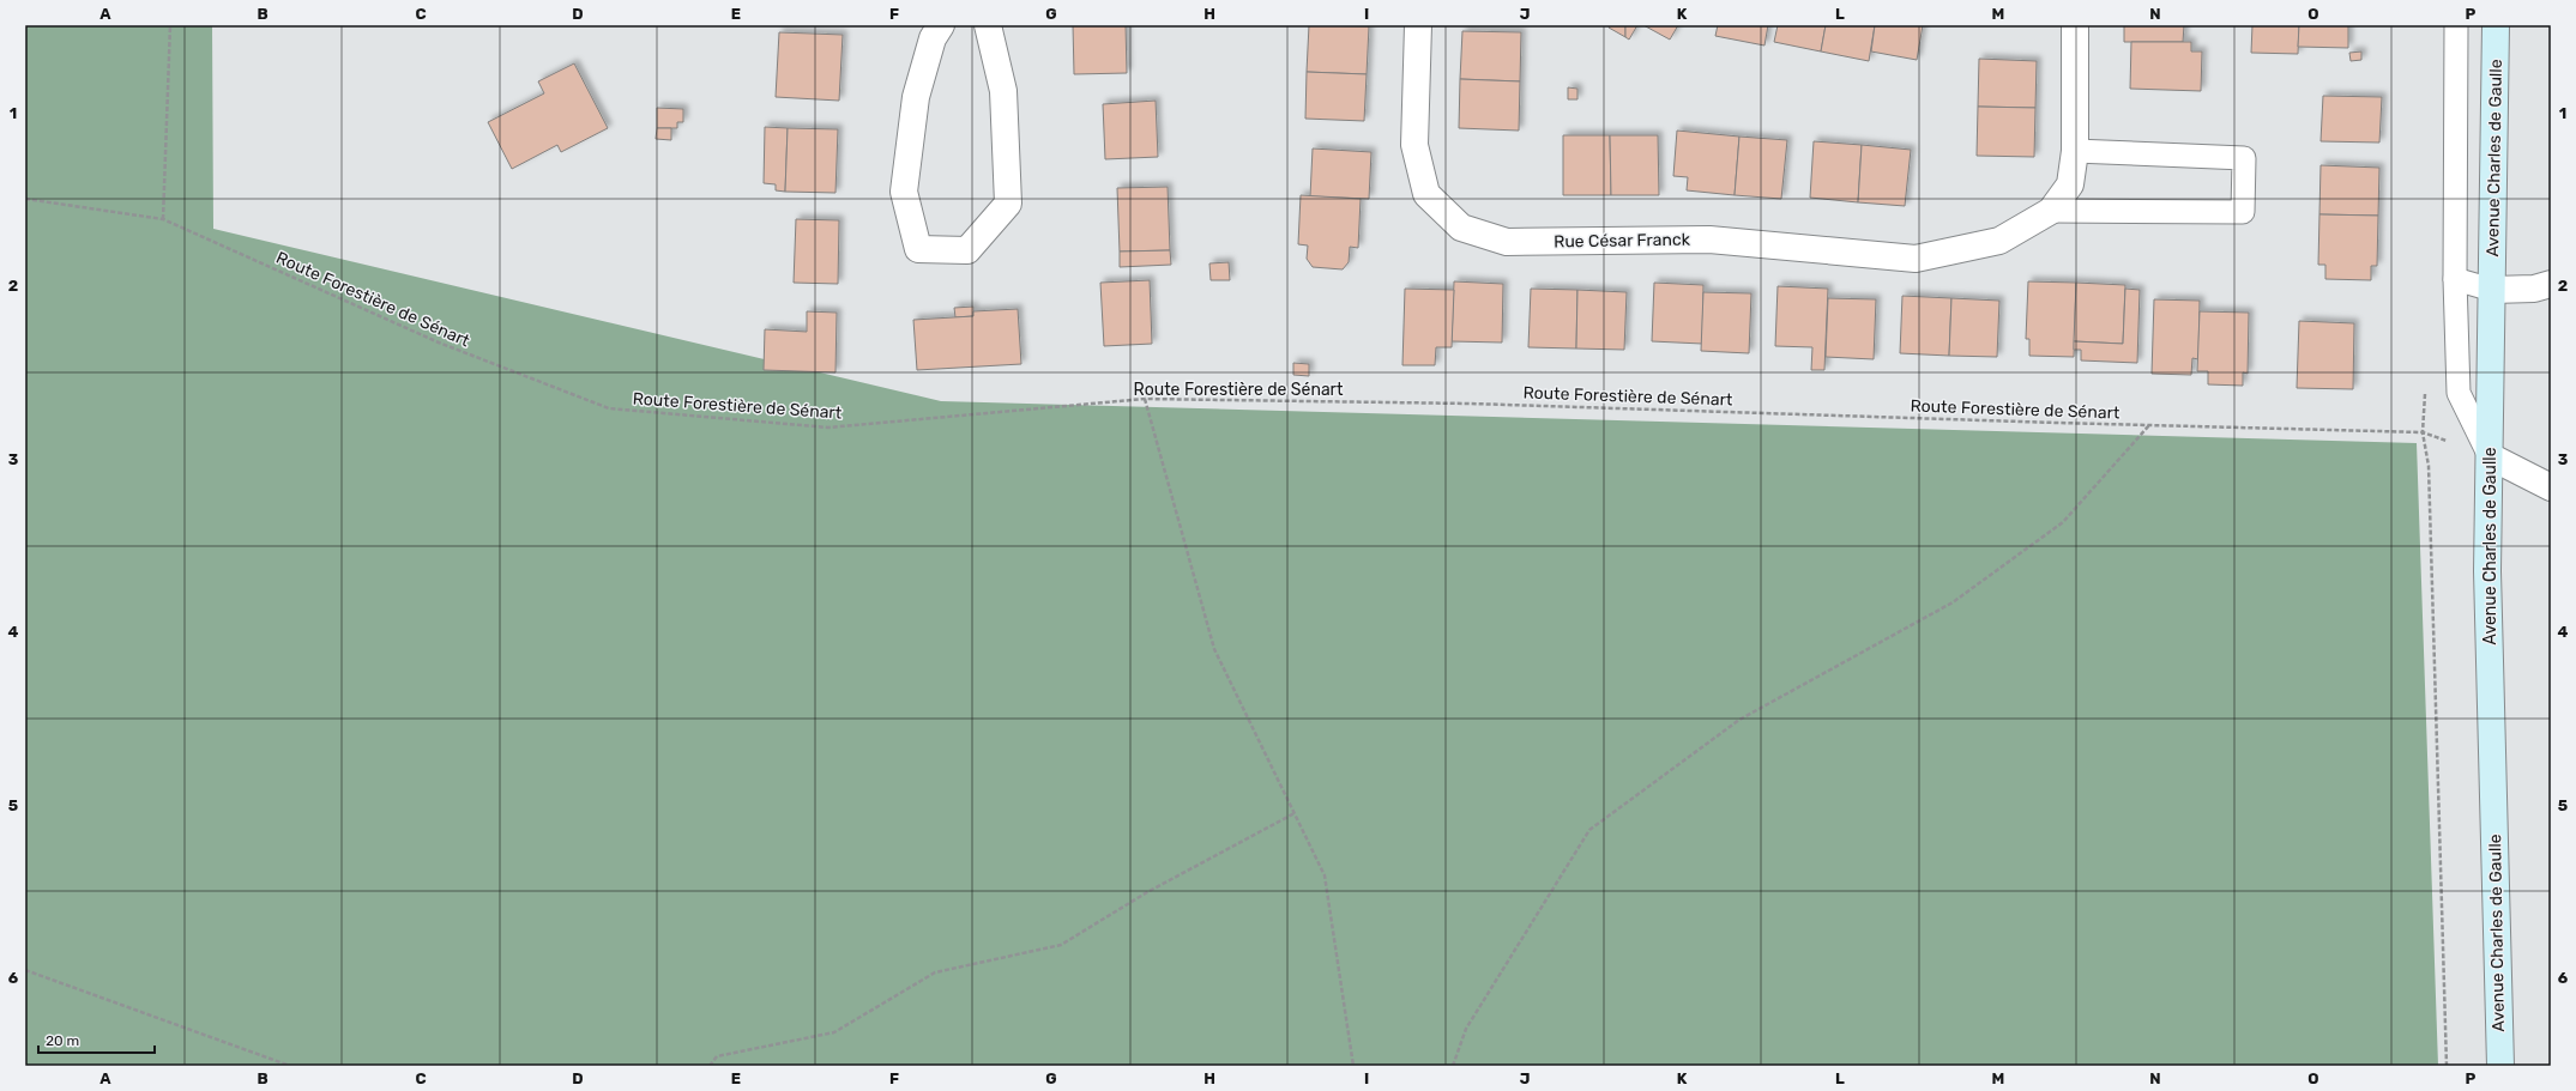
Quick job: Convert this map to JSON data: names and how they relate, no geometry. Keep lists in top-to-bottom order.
{
  "streets": {
    "main road": ["Avenue Charles de Gaulle"],
    "street": ["Rue César Franck"],
    "path": ["Route Forestière de Sénart"]
  },
  "crossings": [
    ["Avenue Charles de Gaulle", "Route Forestière de Sénart"]
  ],
  "scale_bar": "20 m",
  "grid": {
    "columns": [
      "A",
      "B",
      "C",
      "D",
      "E",
      "F",
      "G",
      "H",
      "I",
      "J",
      "K",
      "L",
      "M",
      "N",
      "O",
      "P"
    ],
    "rows": [
      "1",
      "2",
      "3",
      "4",
      "5",
      "6"
    ]
  }
}
